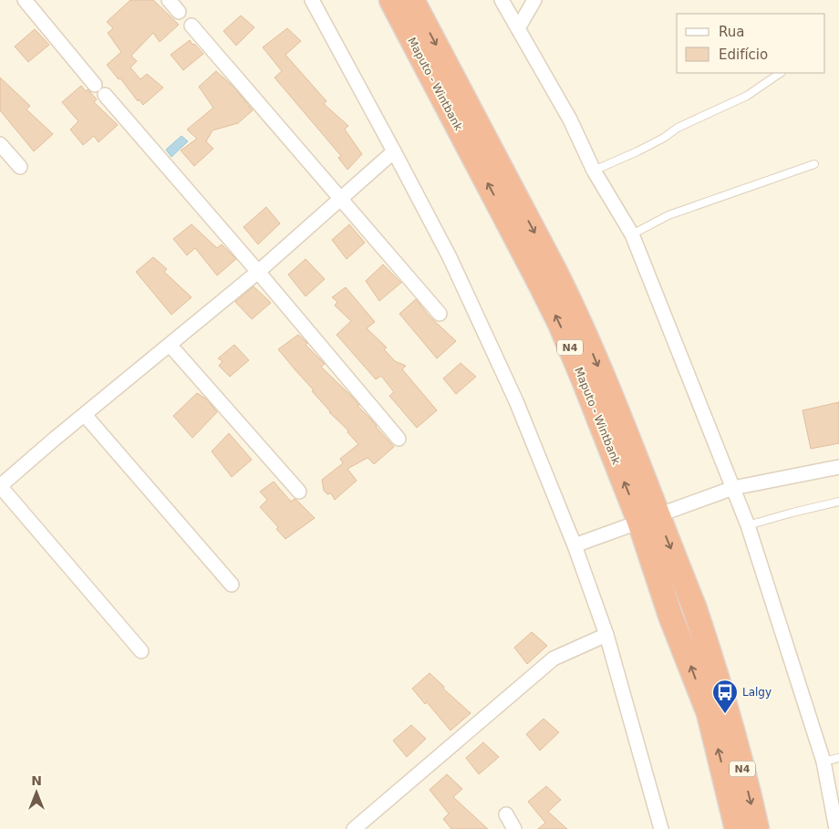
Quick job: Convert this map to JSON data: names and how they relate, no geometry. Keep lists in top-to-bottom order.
{
  "streets": {
    "highway": ["Maputo - Wintbank", "N4"]
  },
  "places": {
    "bus stop": ["Lalgy"]
  },
  "legend": ["Rua", "Edifício"],
  "north": "top"
}
